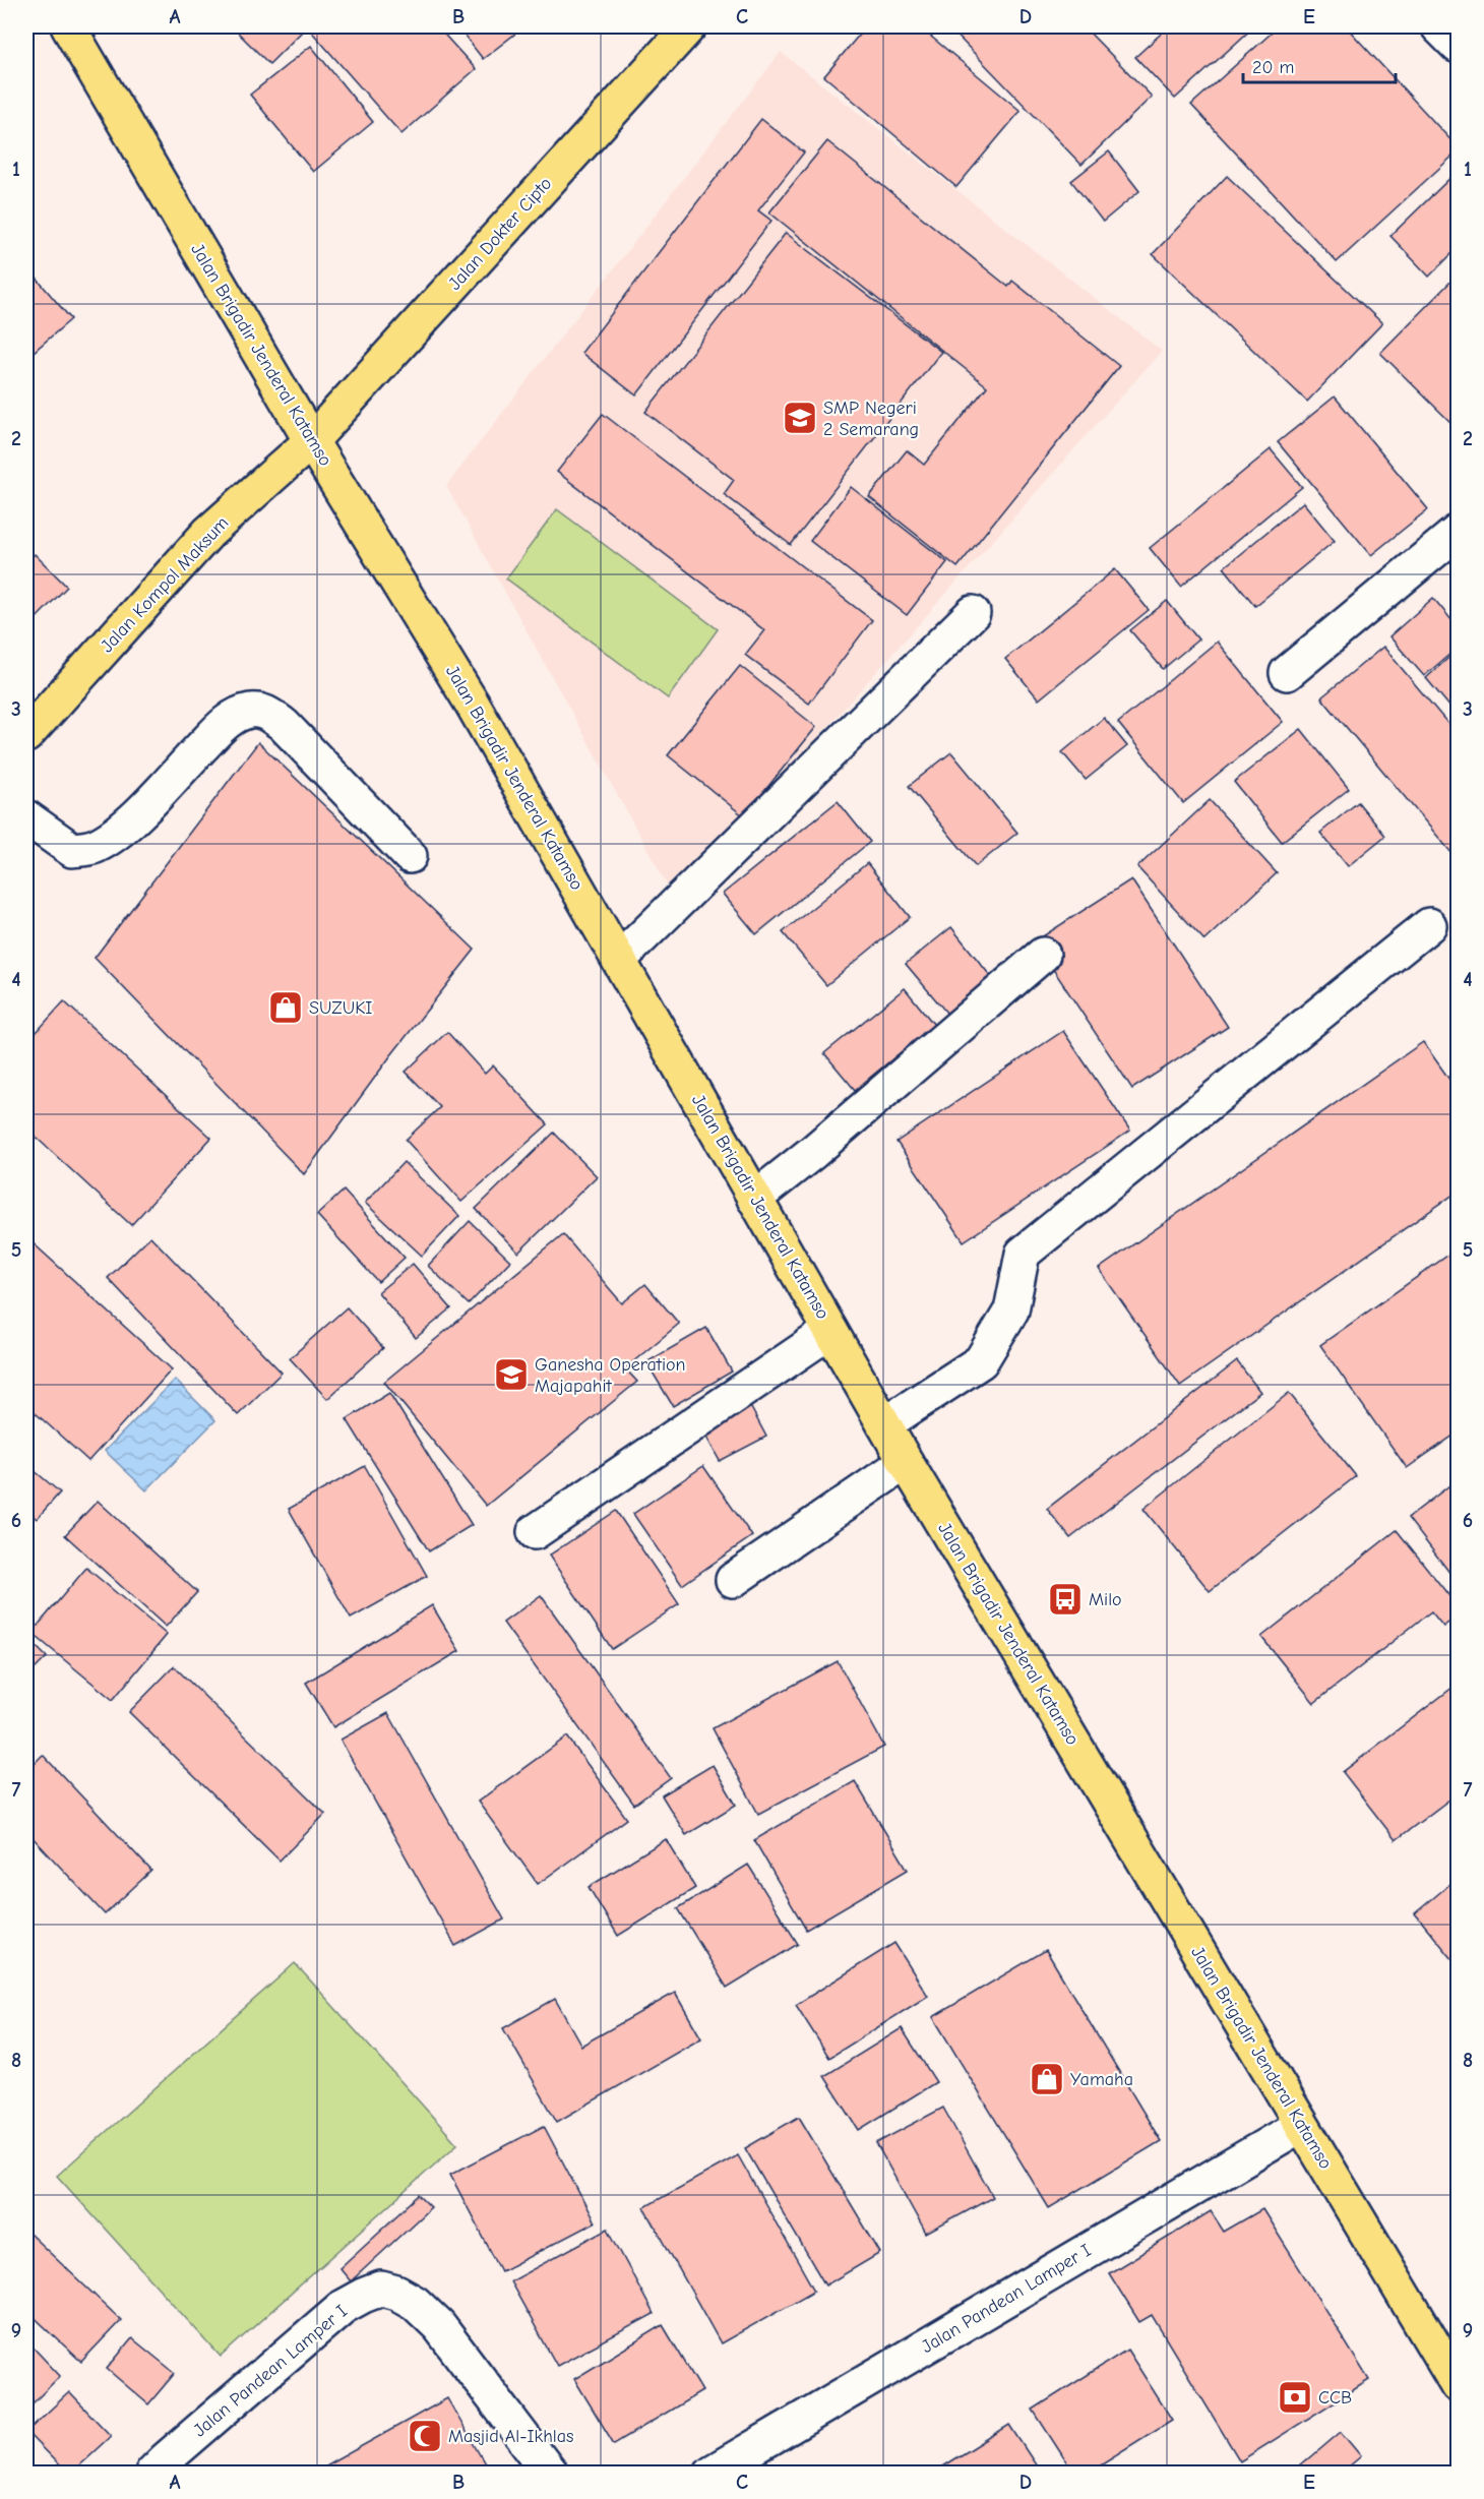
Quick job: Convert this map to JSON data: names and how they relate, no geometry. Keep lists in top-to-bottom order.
{
  "streets": {
    "main road": ["Jalan Dokter Cipto", "Jalan Brigadir Jenderal Katamso", "Jalan Kompol Maksum"],
    "street": ["Jalan Pandean Lamper I"]
  },
  "crossings": [
    ["Jalan Dokter Cipto", "Jalan Brigadir Jenderal Katamso"],
    ["Jalan Dokter Cipto", "Jalan Kompol Maksum"],
    ["Jalan Brigadir Jenderal Katamso", "Jalan Kompol Maksum"],
    ["Jalan Brigadir Jenderal Katamso", "Jalan Pandean Lamper I"]
  ],
  "places": {
    "school or university": ["SMP Negeri 2 Semarang", "Ganesha Operation Majapahit"],
    "shop": ["SUZUKI", "Yamaha"],
    "bus stop": ["Milo"],
    "bank": ["CCB"],
    "mosque": ["Masjid Al-Ikhlas"]
  },
  "scale_bar": "20 m",
  "grid": {
    "columns": [
      "A",
      "B",
      "C",
      "D",
      "E"
    ],
    "rows": [
      "1",
      "2",
      "3",
      "4",
      "5",
      "6",
      "7",
      "8",
      "9"
    ]
  }
}
